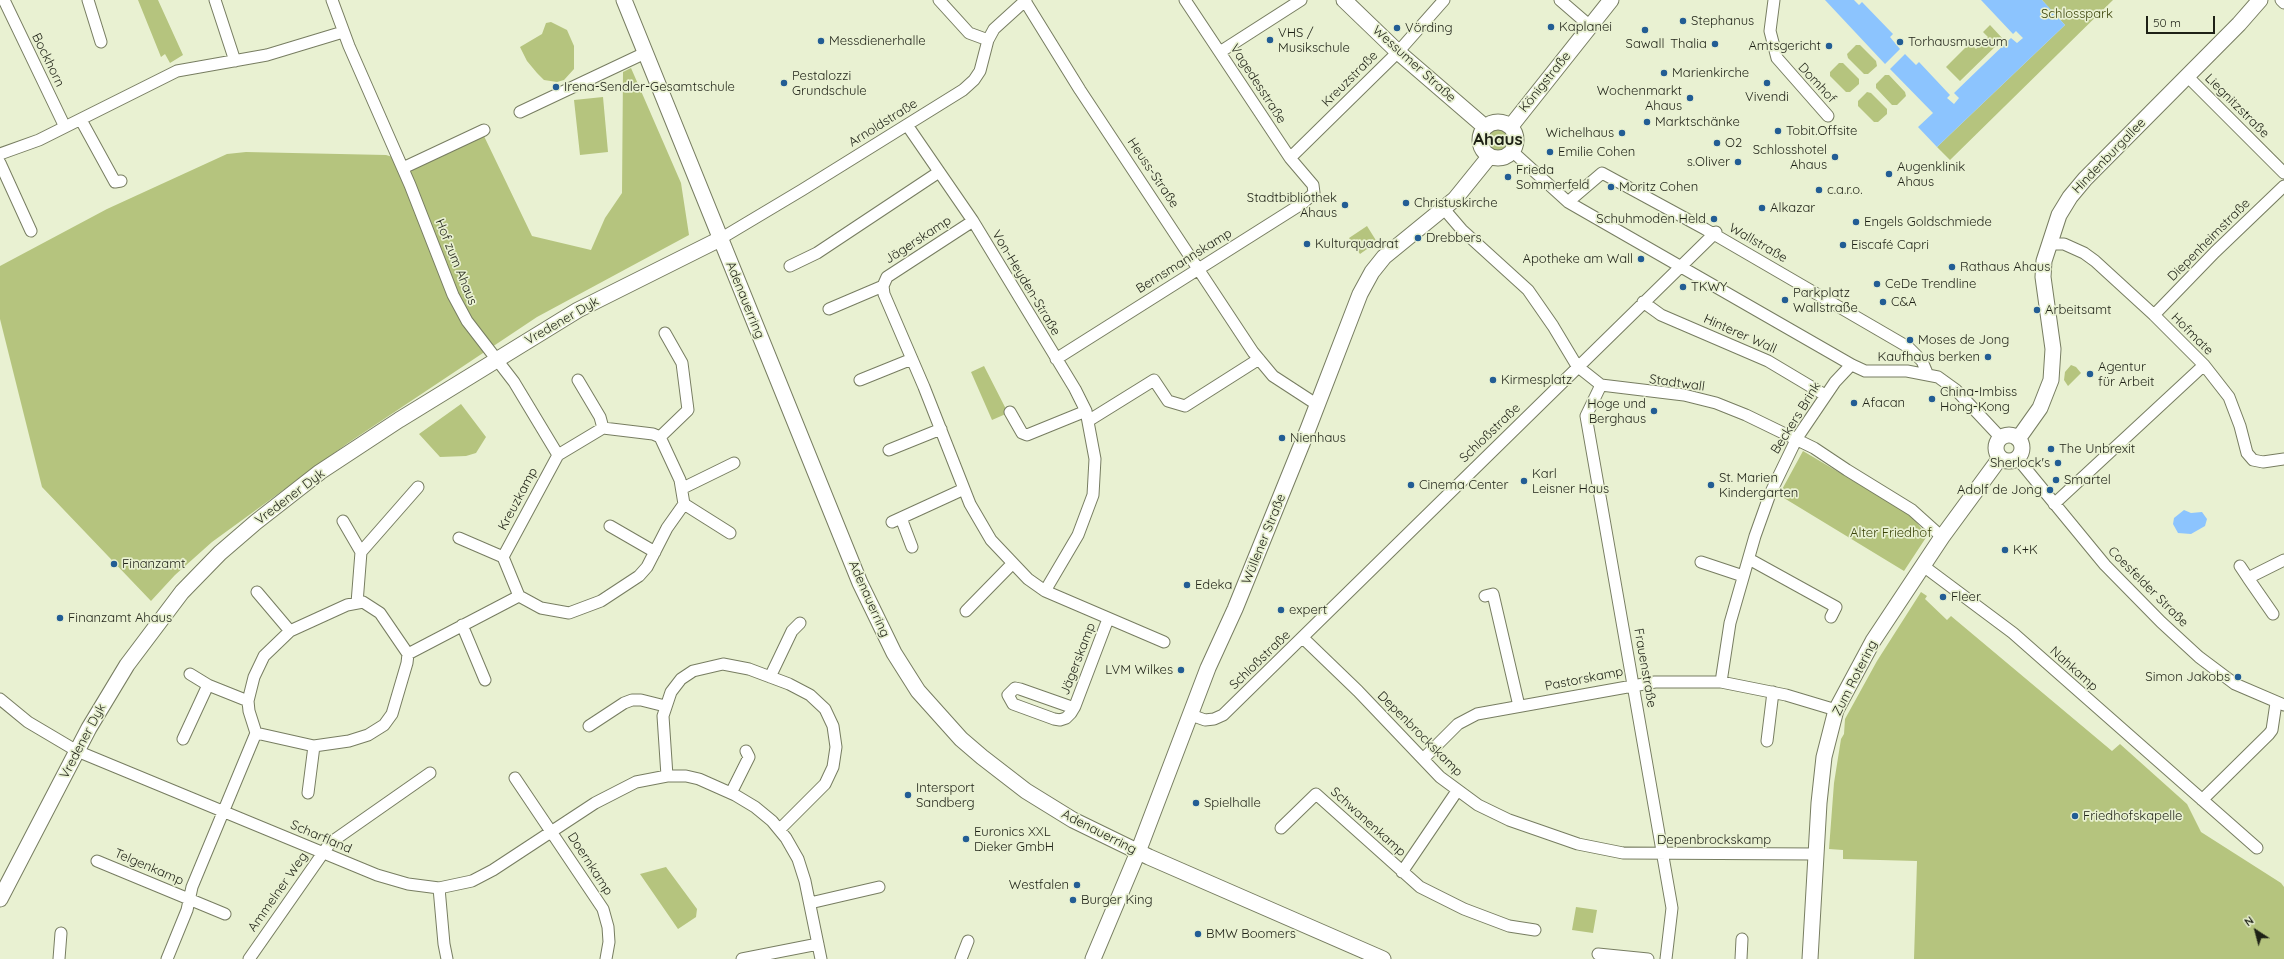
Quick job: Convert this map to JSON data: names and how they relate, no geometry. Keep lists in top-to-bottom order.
{
  "streets": {
    "street": [
      "Bockhorn",
      "Wessumer Straße",
      "Kreuzstraße",
      "Königstraße",
      "Domhof",
      "Vagedesstraße",
      "Liegnitzstraße",
      "Arnoldstraße",
      "Hindenburgallee",
      "Heuss-Straße",
      "Jägerskamp",
      "Diepenheimstraße",
      "Wallstraße",
      "Bernsmannskamp",
      "Hof zum Ahaus",
      "Von-Heyden-Straße",
      "Adenauerring",
      "Vredener Dyk",
      "Hinterer Wall",
      "Hofmate",
      "Stadtwall",
      "Beckers Brink",
      "Schloßstraße",
      "Kreuzkamp",
      "Wüllener Straße",
      "Coesfelder Straße",
      "Frauenstraße",
      "Nahkamp",
      "Zum Rotering",
      "Pastorskamp",
      "Depenbrockskamp",
      "Schwanenkamp",
      "Scharfland",
      "Doernkamp",
      "Telgenkamp",
      "Ammelner Weg"
    ]
  },
  "crossings": [
    ["Wessumer Straße", "Kreuzstraße"],
    ["Wessumer Straße", "Königstraße"],
    ["Wessumer Straße", "Wüllener Straße"],
    ["Kreuzstraße", "Vagedesstraße"],
    ["Königstraße", "Wüllener Straße"],
    ["Vagedesstraße", "Bernsmannskamp"],
    ["Liegnitzstraße", "Hindenburgallee"],
    ["Arnoldstraße", "Heuss-Straße"],
    ["Arnoldstraße", "Von-Heyden-Straße"],
    ["Arnoldstraße", "Adenauerring"],
    ["Arnoldstraße", "Vredener Dyk"],
    ["Hindenburgallee", "Hofmate"],
    ["Hindenburgallee", "Coesfelder Straße"],
    ["Hindenburgallee", "Zum Rotering"],
    ["Heuss-Straße", "Bernsmannskamp"],
    ["Heuss-Straße", "Wüllener Straße"],
    ["Jägerskamp", "Von-Heyden-Straße"],
    ["Diepenheimstraße", "Hofmate"],
    ["Wallstraße", "Schloßstraße"],
    ["Bernsmannskamp", "Von-Heyden-Straße"],
    ["Hof zum Ahaus", "Vredener Dyk"],
    ["Adenauerring", "Vredener Dyk"],
    ["Adenauerring", "Wüllener Straße"],
    ["Vredener Dyk", "Scharfland"],
    ["Hinterer Wall", "Beckers Brink"],
    ["Hinterer Wall", "Schloßstraße"],
    ["Stadtwall", "Beckers Brink"],
    ["Stadtwall", "Frauenstraße"],
    ["Stadtwall", "Zum Rotering"],
    ["Beckers Brink", "Pastorskamp"],
    ["Schloßstraße", "Wüllener Straße"],
    ["Schloßstraße", "Depenbrockskamp"],
    ["Coesfelder Straße", "Zum Rotering"],
    ["Frauenstraße", "Pastorskamp"],
    ["Frauenstraße", "Depenbrockskamp"],
    ["Nahkamp", "Zum Rotering"],
    ["Zum Rotering", "Pastorskamp"],
    ["Zum Rotering", "Depenbrockskamp"],
    ["Pastorskamp", "Depenbrockskamp"],
    ["Depenbrockskamp", "Schwanenkamp"],
    ["Scharfland", "Doernkamp"],
    ["Scharfland", "Telgenkamp"],
    ["Scharfland", "Ammelner Weg"]
  ],
  "districts": ["Ahaus"],
  "parks": ["Schlosspark", "Alter Friedhof"],
  "places": [
    "Stephanus",
    "Kaplanei",
    "Vörding",
    "Sawall",
    "VHS / Musikschule",
    "Messdienerhalle",
    "Torhausmuseum",
    "Thalia",
    "Amtsgericht",
    "Marienkirche",
    "Pestalozzi Grundschule",
    "Vivendi",
    "Irena-Sendler-Gesamtschule",
    "Wochenmarkt Ahaus",
    "Marktschänke",
    "Tobit.Offsite",
    "Wichelhaus",
    "O2",
    "Emilie Cohen",
    "Schlosshotel Ahaus",
    "s.Oliver",
    "Augenklinik Ahaus",
    "Frieda Sommerfeld",
    "Moritz Cohen",
    "c.a.r.o.",
    "Christuskirche",
    "Stadtbibliothek Ahaus",
    "Alkazar",
    "Schuhmoden Held",
    "Engels Goldschmiede",
    "Drebbers",
    "Kulturquadrat",
    "Eiscafé Capri",
    "Apotheke am Wall",
    "Rathaus Ahaus",
    "CeDe Trendline",
    "TKWY",
    "Parkplatz Wallstraße",
    "C&A",
    "Arbeitsamt",
    "Moses de Jong",
    "Kaufhaus berken",
    "Agentur für Arbeit",
    "Kirmesplatz",
    "China-Imbiss Hong-Kong",
    "Afacan",
    "Hoge und Berghaus",
    "Nienhaus",
    "The Unbrexit",
    "Sherlock's",
    "Smartel",
    "Karl Leisner Haus",
    "Cinema Center",
    "St. Marien Kindergarten",
    "Adolf de Jong",
    "K+K",
    "Finanzamt",
    "Edeka",
    "Fleer",
    "expert",
    "Finanzamt Ahaus",
    "LVM Wilkes",
    "Simon Jakobs",
    "Intersport Sandberg",
    "Spielhalle",
    "Friedhofskapelle",
    "Euronics XXL Dieker GmbH",
    "Westfalen",
    "Burger King",
    "BMW Boomers"
  ],
  "scale_bar": "50 m",
  "north": "top left"
}
